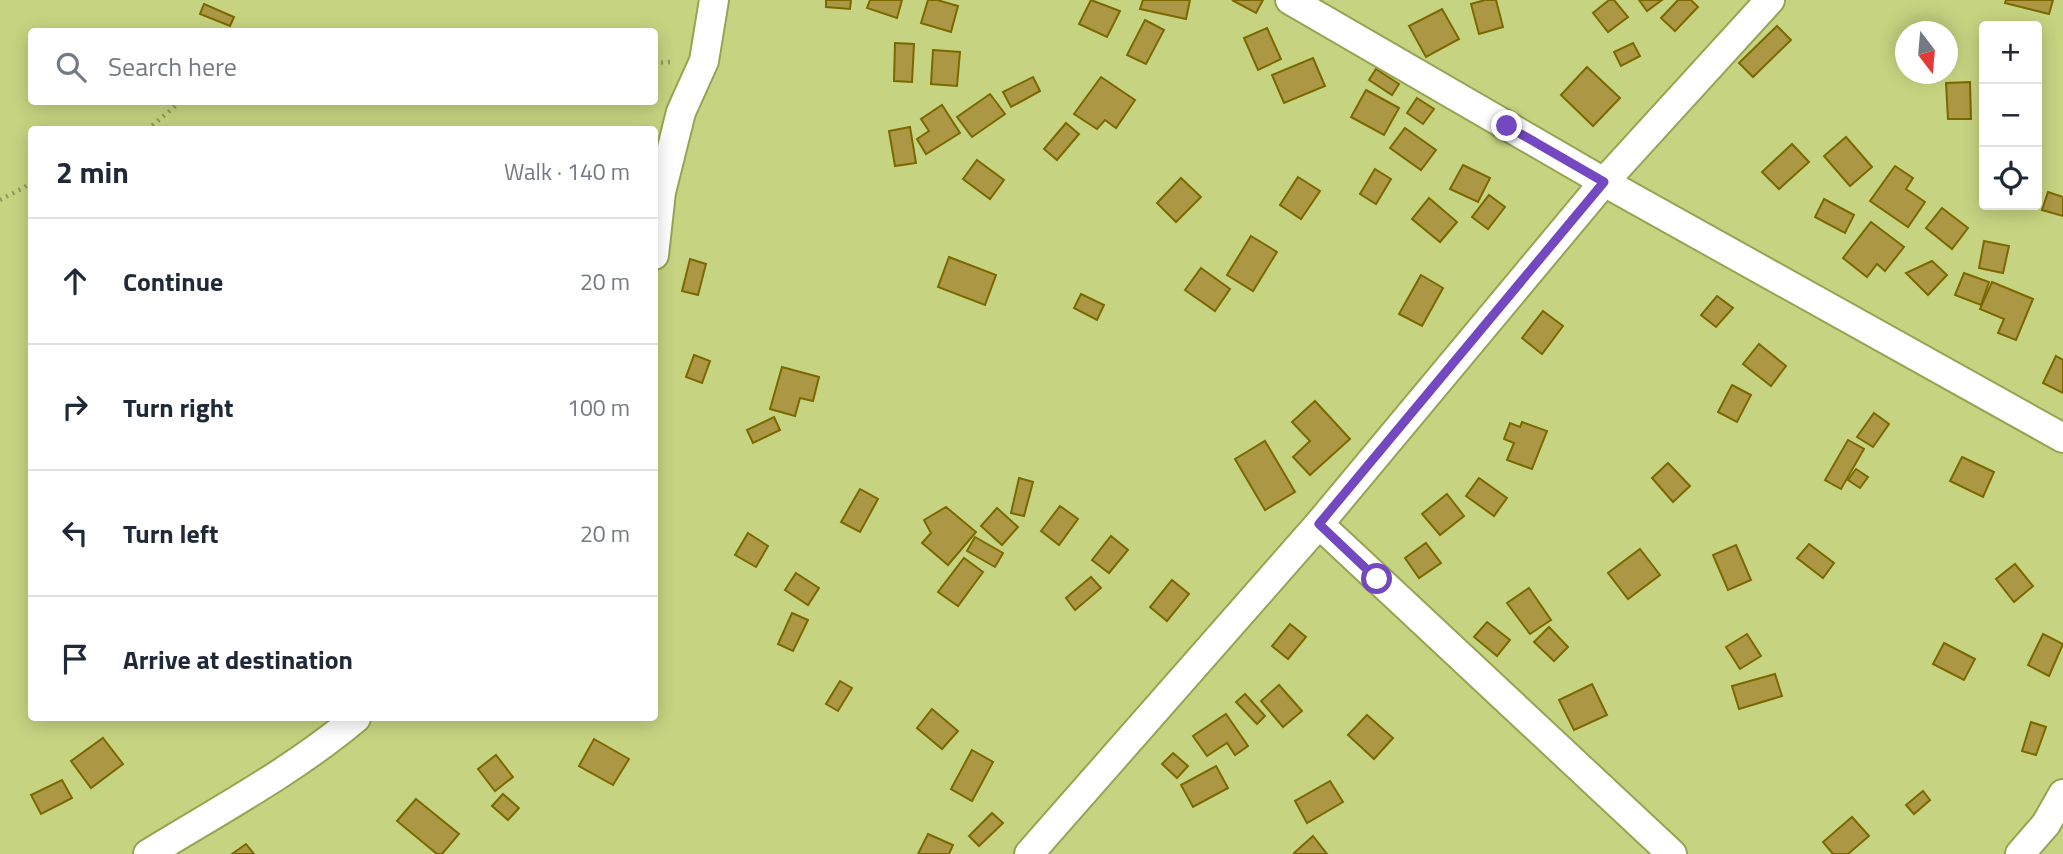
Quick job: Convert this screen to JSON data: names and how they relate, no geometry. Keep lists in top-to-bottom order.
{
  "north": "bottom",
  "page": {
    "map_buttons": ["+", "−"],
    "search": "Search here",
    "heading": ["2 min", "Walk · 140 m"],
    "list": [
      ["Continue", "20 m"],
      ["Turn right", "100 m"],
      ["Turn left", "20 m"],
      "Arrive at destination"
    ]
  }
}
